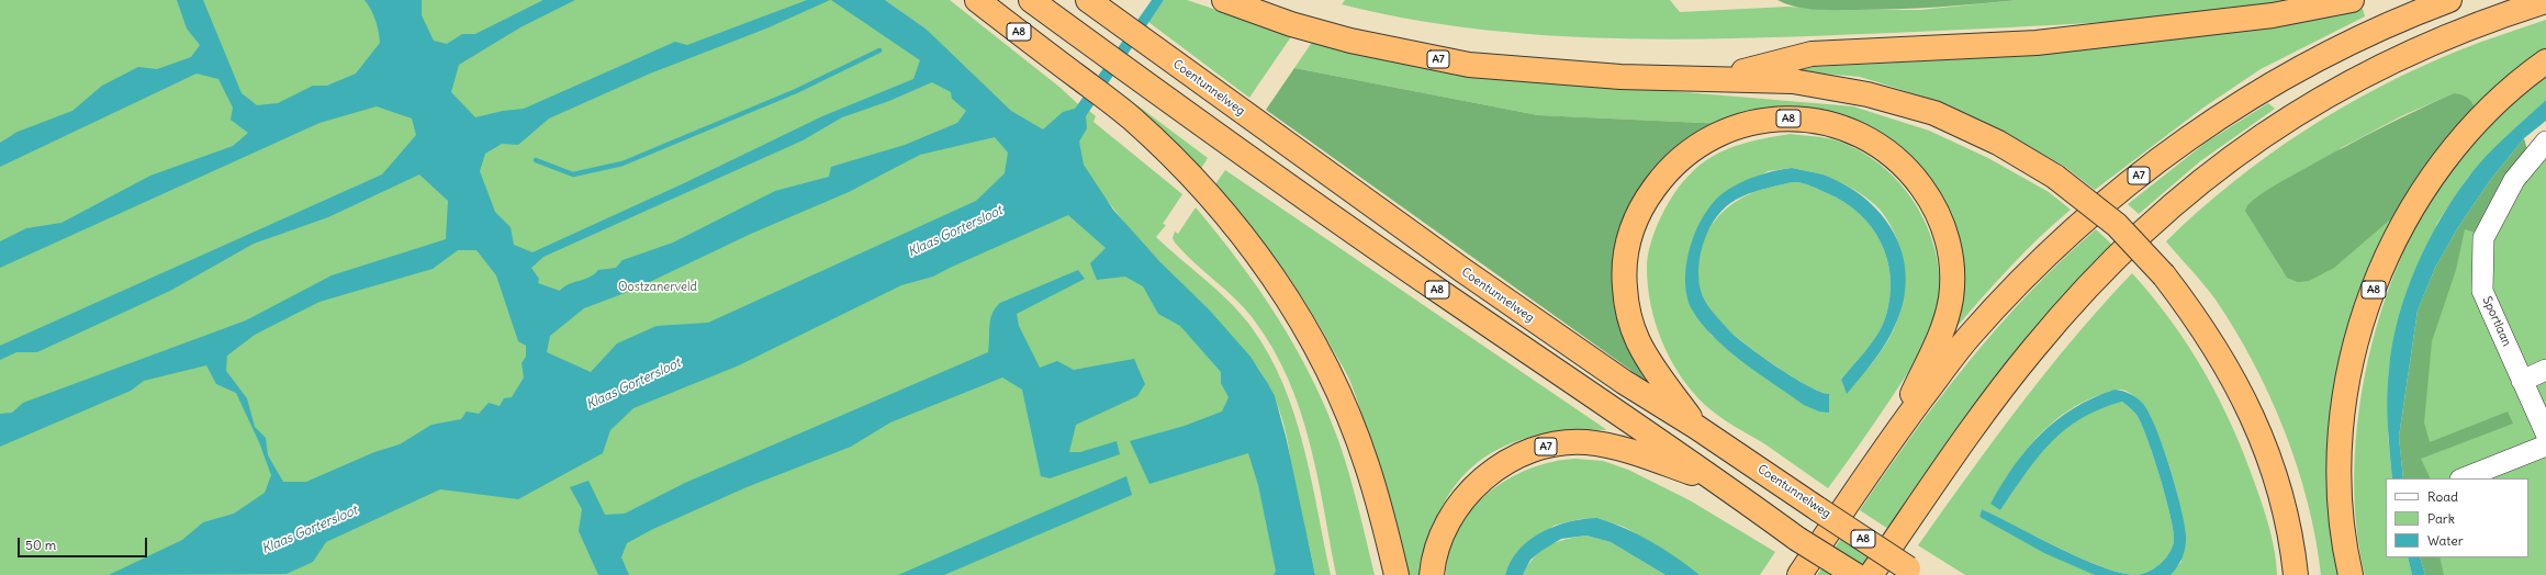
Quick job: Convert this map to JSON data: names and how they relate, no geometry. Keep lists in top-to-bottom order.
{
  "streets": {
    "highway": ["A8", "A7", "Coentunnelweg"],
    "street": ["Sportlaan"]
  },
  "crossings": [
    ["A8", "A7"],
    ["A8", "Coentunnelweg"]
  ],
  "water": ["Klaas Gortersloot"],
  "parks": ["Oostzanerveld"],
  "legend": ["Road", "Park", "Water"],
  "scale_bar": "50 m"
}
